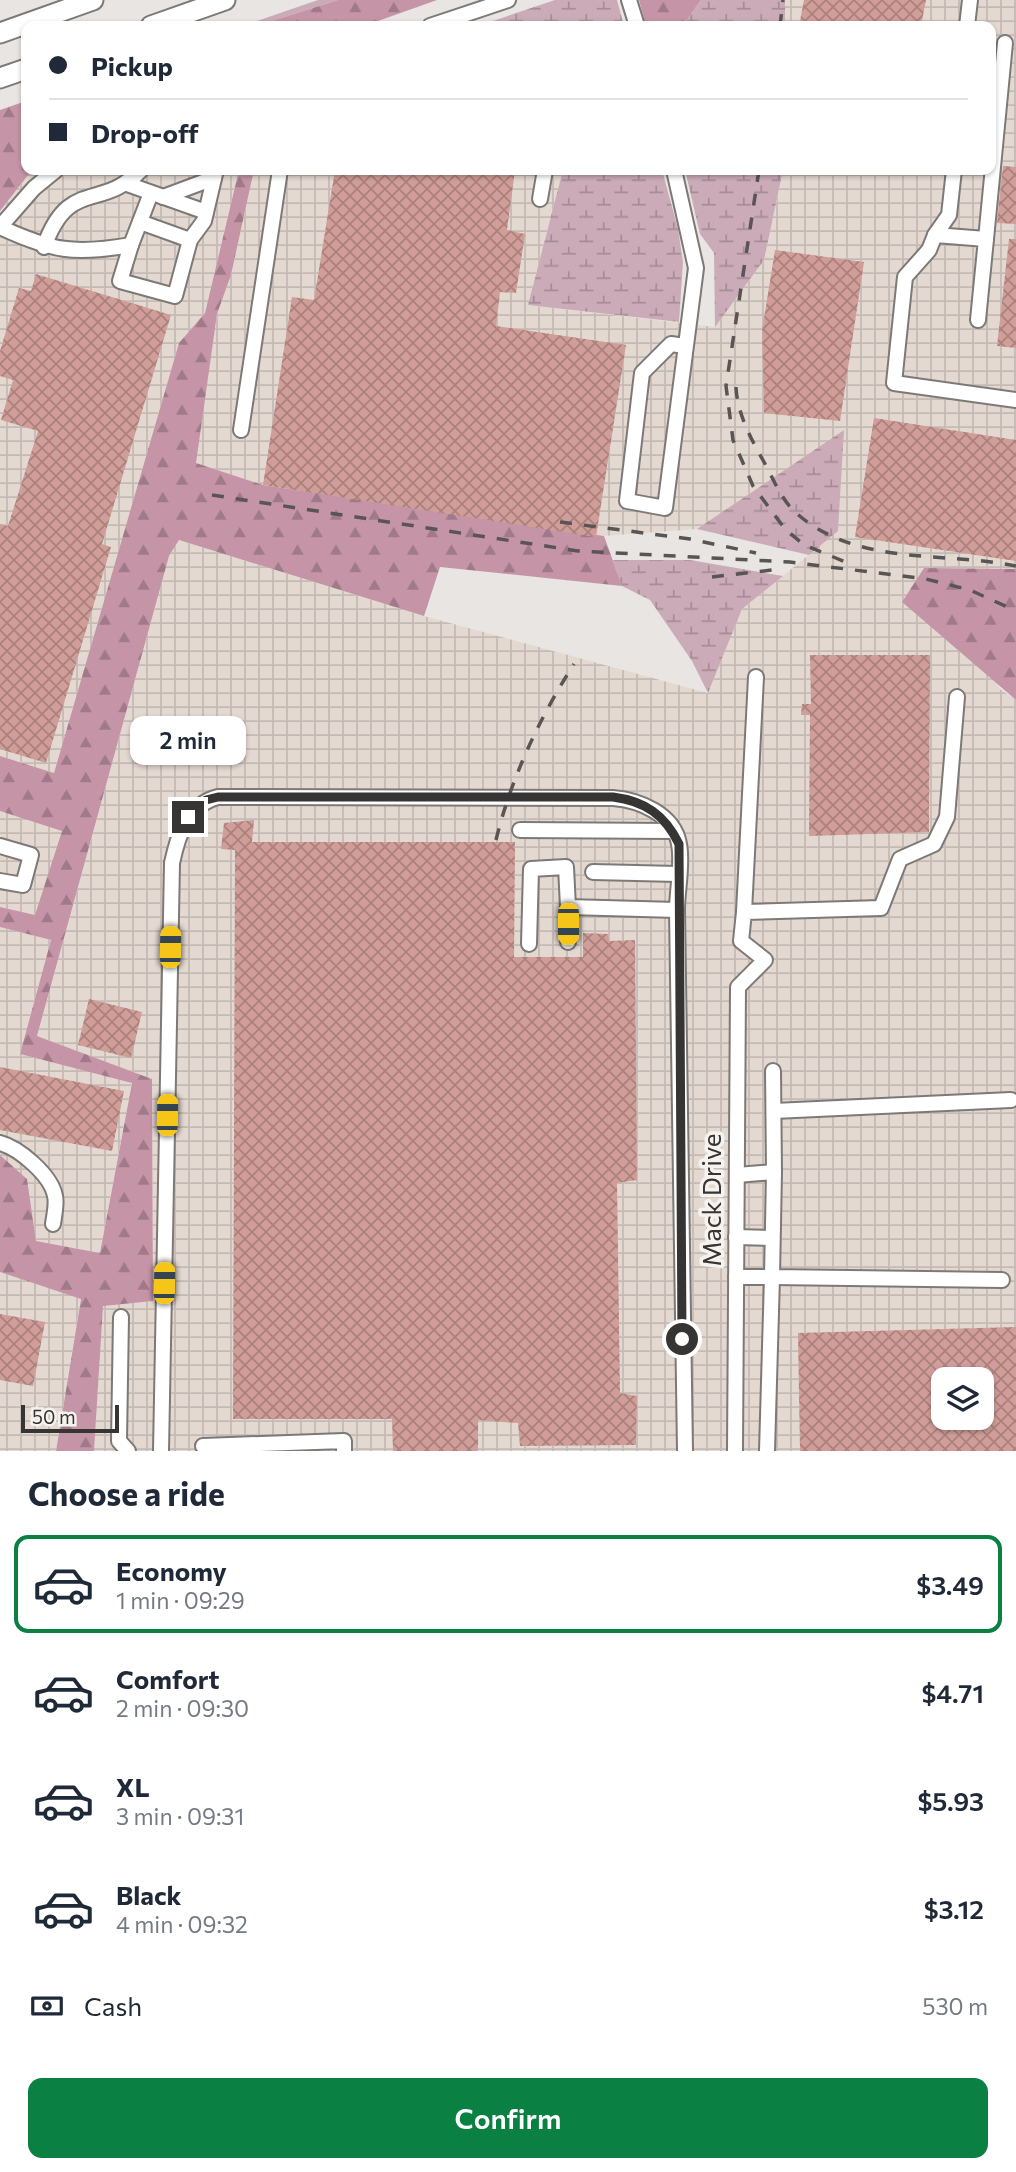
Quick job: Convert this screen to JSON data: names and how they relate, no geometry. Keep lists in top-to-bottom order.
{
  "streets": {
    "street": ["Mack Drive"]
  },
  "scale_bar": "50 m",
  "page": {
    "banner": ["Pickup", "Drop-off"],
    "bubble": "2 min",
    "scale": "50 m",
    "heading": "Choose a ride",
    "list": [
      {
        "name": "Economy",
        "note": "1 min · 09:29",
        "value": "$3.49"
      },
      {
        "name": "Comfort",
        "note": "2 min · 09:30",
        "value": "$4.71"
      },
      {
        "name": "XL",
        "note": "3 min · 09:31",
        "value": "$5.93"
      },
      {
        "name": "Black",
        "note": "4 min · 09:32",
        "value": "$3.12"
      }
    ],
    "pay": ["Cash", "530 m"],
    "buttons": "Confirm"
  }
}
